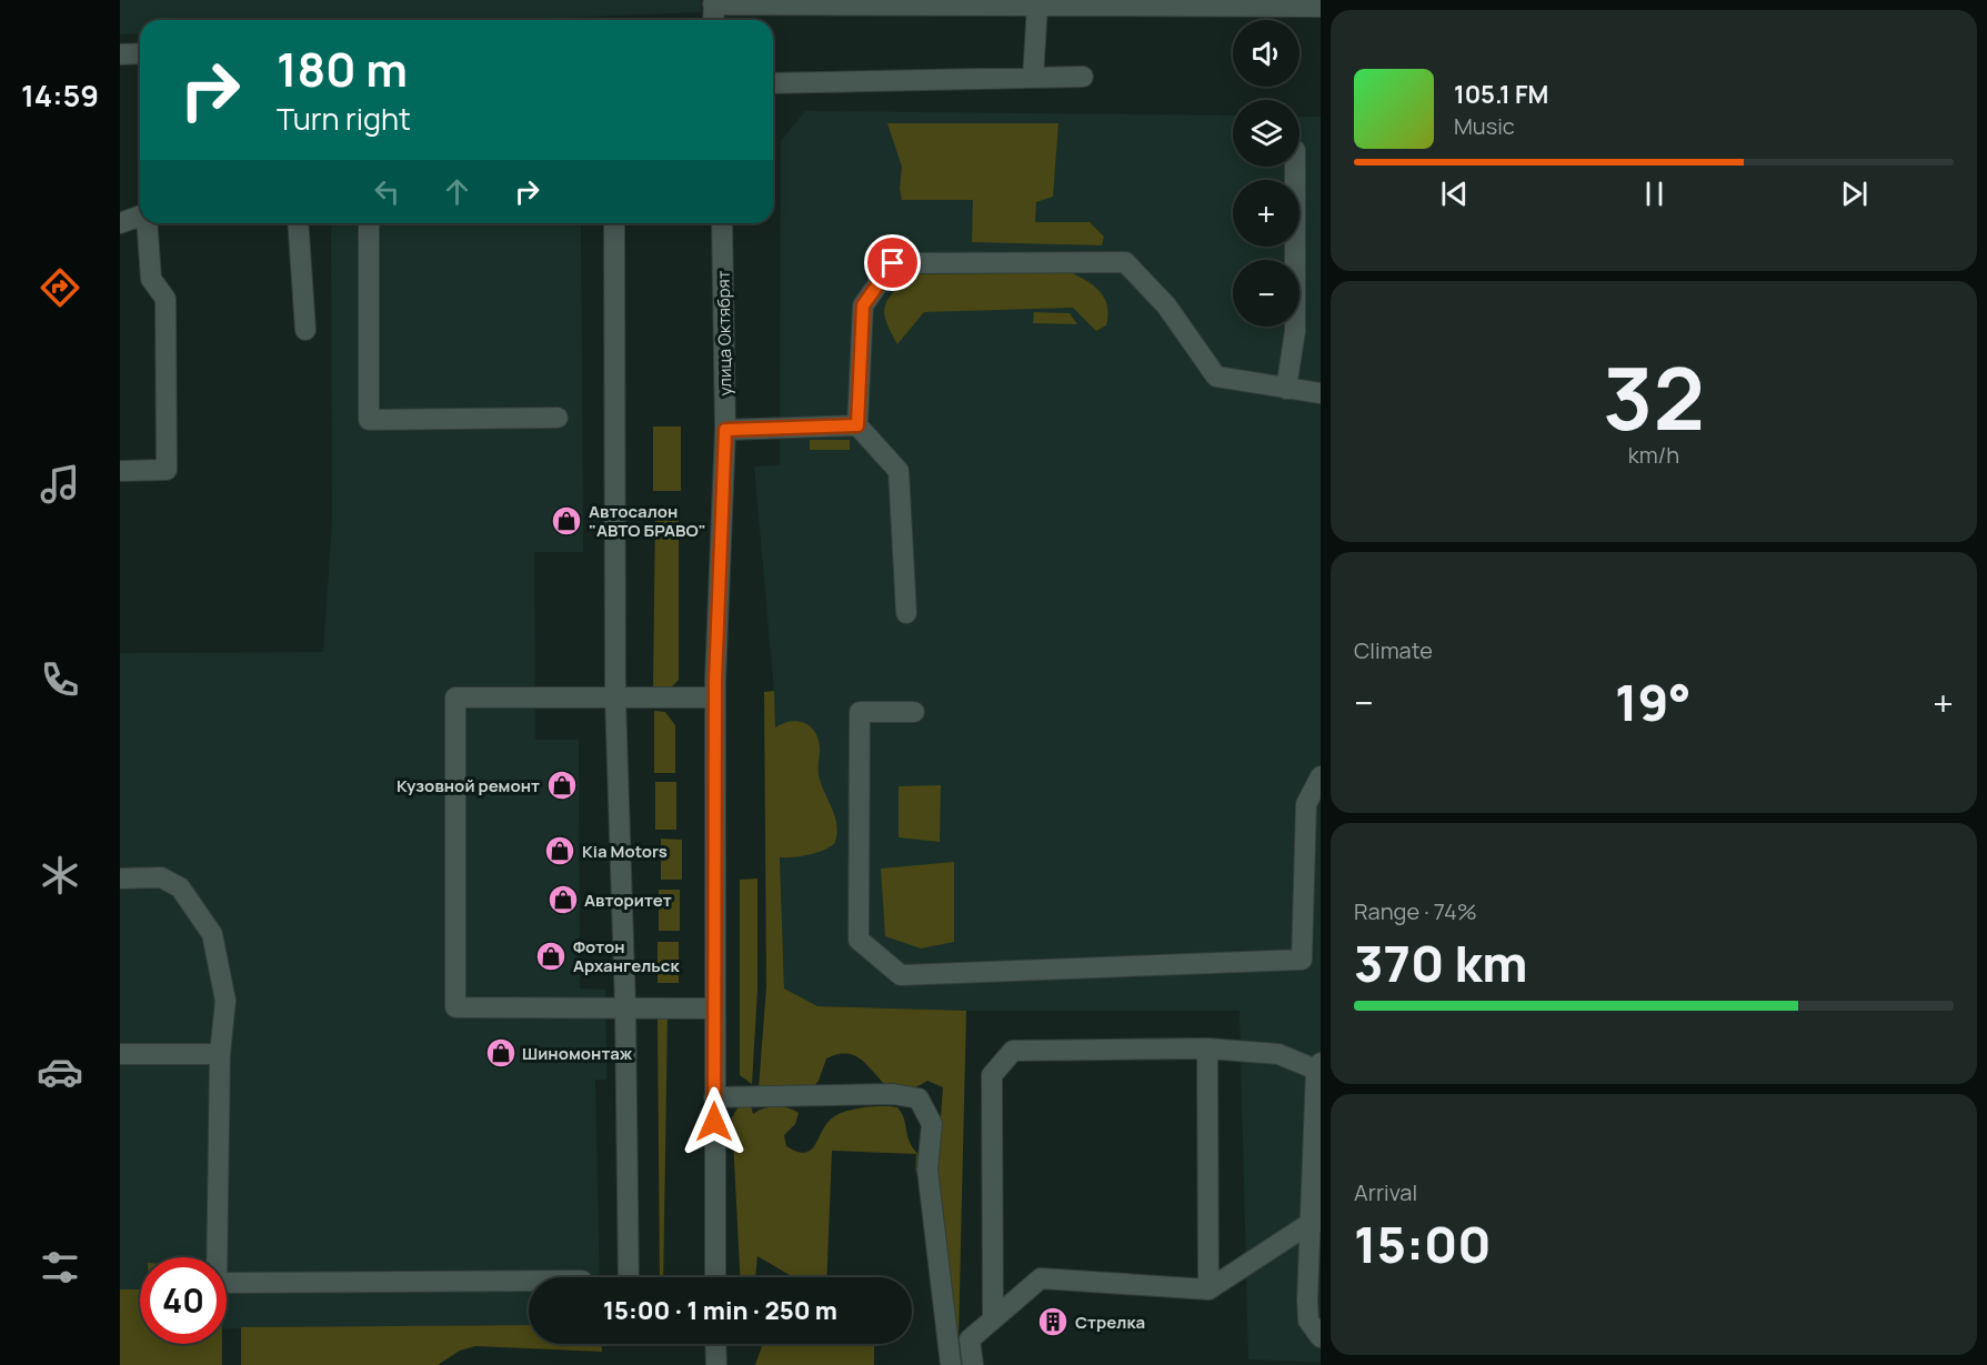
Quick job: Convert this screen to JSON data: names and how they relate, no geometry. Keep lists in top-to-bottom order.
{
  "streets": {
    "street": ["улица Октябрят"]
  },
  "places": {
    "shop": [
      "Автосалон \"АВТО БРАВО\"",
      "Кузовной ремонт",
      "Kia Motors",
      "Авторитет",
      "Фотон Архангельск",
      "Шиномонтаж"
    ],
    "building": ["Стрелка"]
  },
  "page": {
    "tabs": "14:59",
    "map_buttons": ["+", "−"],
    "turn": ["180 m", "Turn right"],
    "song": ["105.1 FM", "Music"],
    "tile": [
      ["32", "km/h"],
      "Climate",
      ["Range · 74%", "370 km"],
      ["Arrival", "15:00"]
    ],
    "heat": ["−", "19°", "+"],
    "limit": "40",
    "trip": "15:00 · 1 min · 250 m"
  }
}
